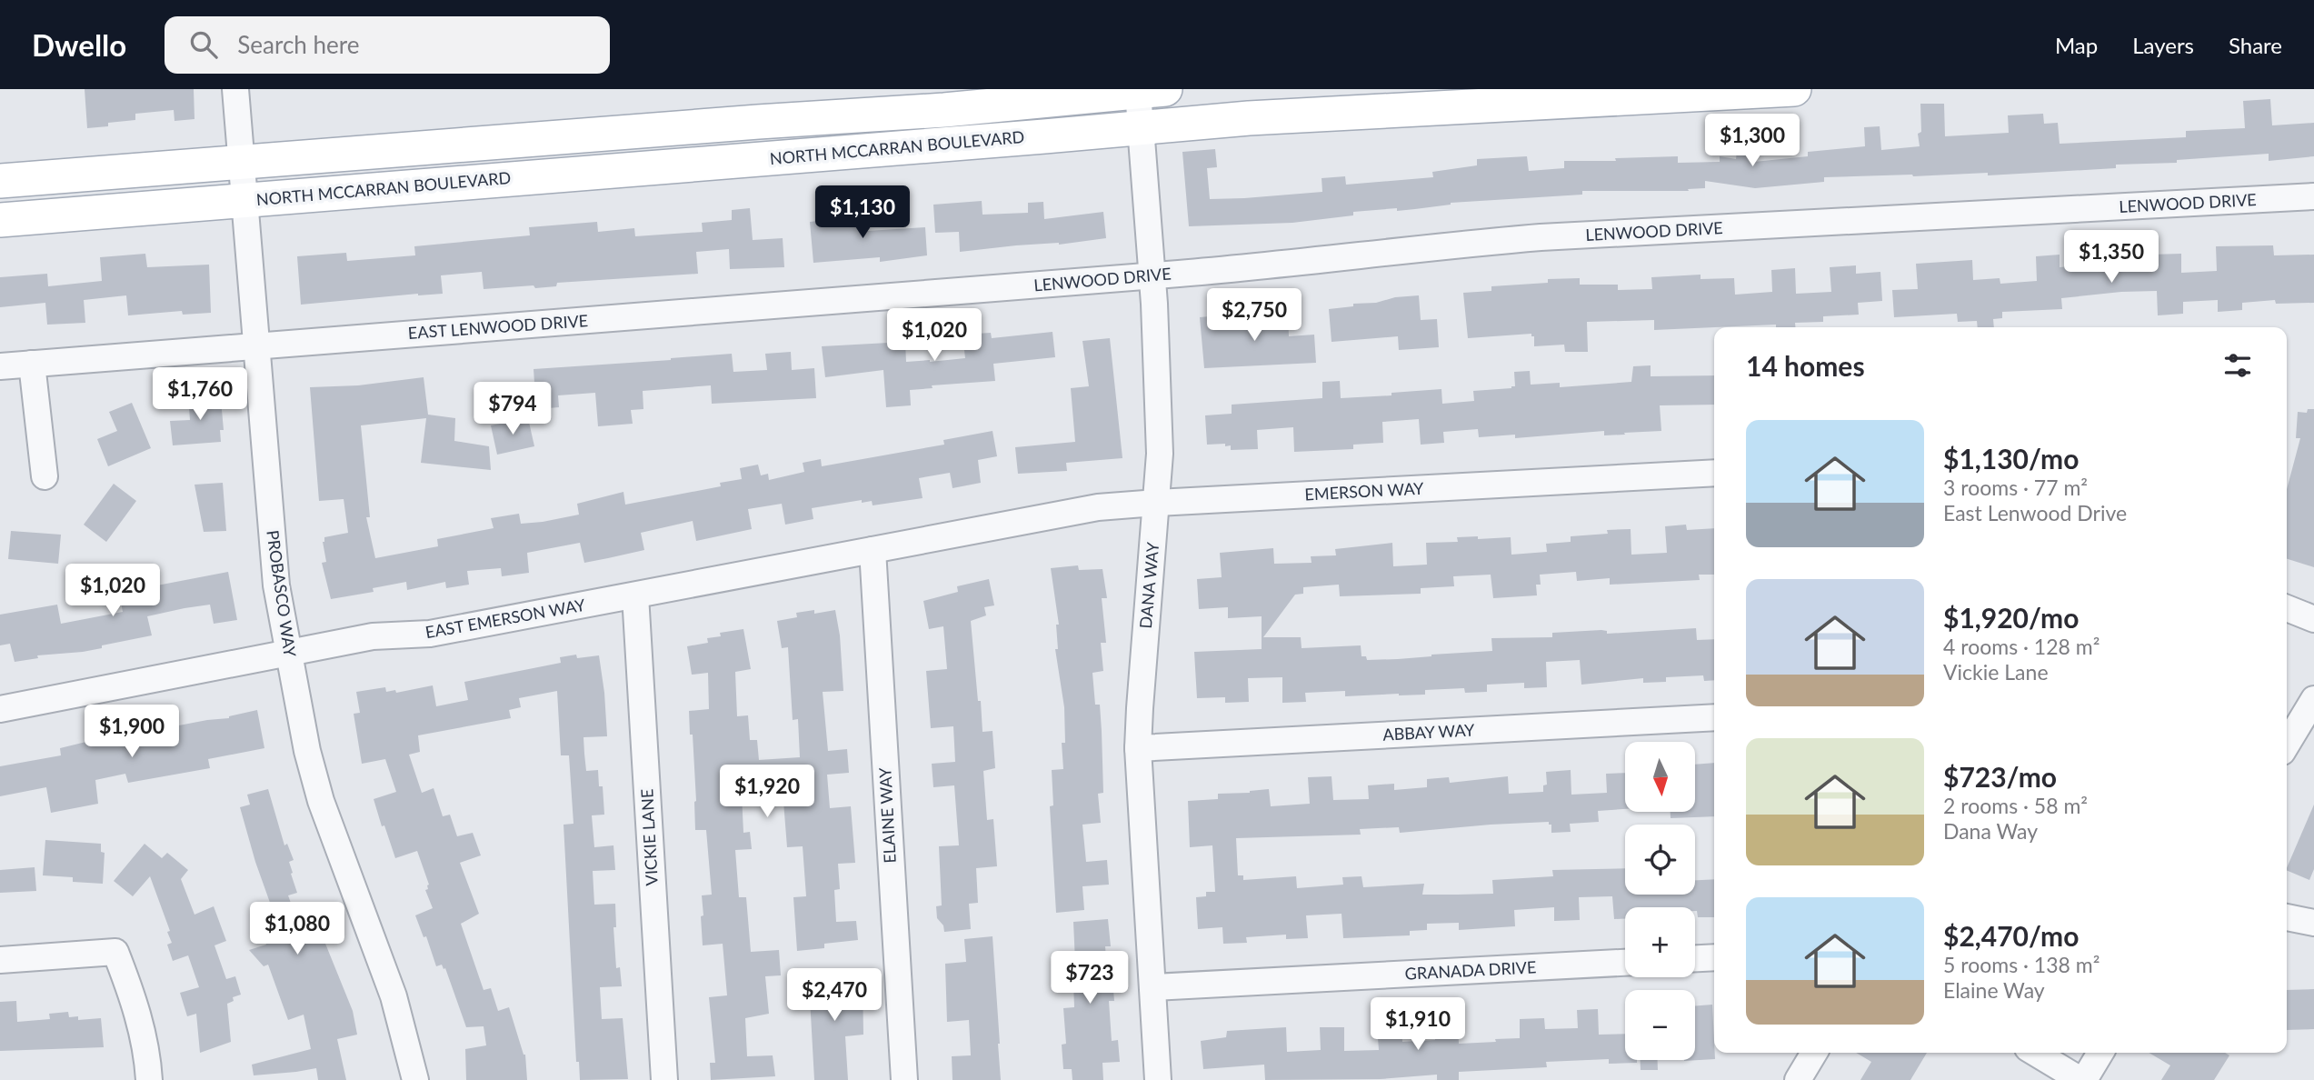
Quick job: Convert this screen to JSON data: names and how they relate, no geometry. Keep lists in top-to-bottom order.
{
  "streets": {
    "main road": ["NORTH MCCARRAN BOULEVARD"],
    "street": [
      "LENWOOD DRIVE",
      "EAST LENWOOD DRIVE",
      "EMERSON WAY",
      "DANA WAY",
      "PROBASCO WAY",
      "EAST EMERSON WAY",
      "ABBAY WAY",
      "ELAINE WAY",
      "VICKIE LANE",
      "GRANADA DRIVE"
    ]
  },
  "crossings": [
    ["NORTH MCCARRAN BOULEVARD", "DANA WAY"],
    ["NORTH MCCARRAN BOULEVARD", "PROBASCO WAY"],
    ["LENWOOD DRIVE", "EAST LENWOOD DRIVE"],
    ["LENWOOD DRIVE", "DANA WAY"],
    ["EAST LENWOOD DRIVE", "PROBASCO WAY"],
    ["EMERSON WAY", "DANA WAY"],
    ["EMERSON WAY", "EAST EMERSON WAY"],
    ["DANA WAY", "ABBAY WAY"],
    ["DANA WAY", "GRANADA DRIVE"],
    ["PROBASCO WAY", "EAST EMERSON WAY"],
    ["EAST EMERSON WAY", "ELAINE WAY"],
    ["EAST EMERSON WAY", "VICKIE LANE"]
  ],
  "north": "bottom",
  "page": {
    "header": "Dwello",
    "search": "Search here",
    "nav": ["Map", "Layers", "Share"],
    "price": [
      "$1,300",
      "$1,130",
      "$1,350",
      "$2,750",
      "$1,020",
      "$1,760",
      "$794",
      "$1,020",
      "$1,900",
      "$1,920",
      "$1,080",
      "$723",
      "$2,470",
      "$1,910"
    ],
    "heading": "14 homes",
    "list": [
      {
        "name": "$1,130/mo",
        "note": "3 rooms · 77 m² · East Lenwood Drive"
      },
      {
        "name": "$1,920/mo",
        "note": "4 rooms · 128 m² · Vickie Lane"
      },
      {
        "name": "$723/mo",
        "note": "2 rooms · 58 m² · Dana Way"
      },
      {
        "name": "$2,470/mo",
        "note": "5 rooms · 138 m² · Elaine Way"
      }
    ],
    "map_buttons": ["+", "−"]
  }
}
